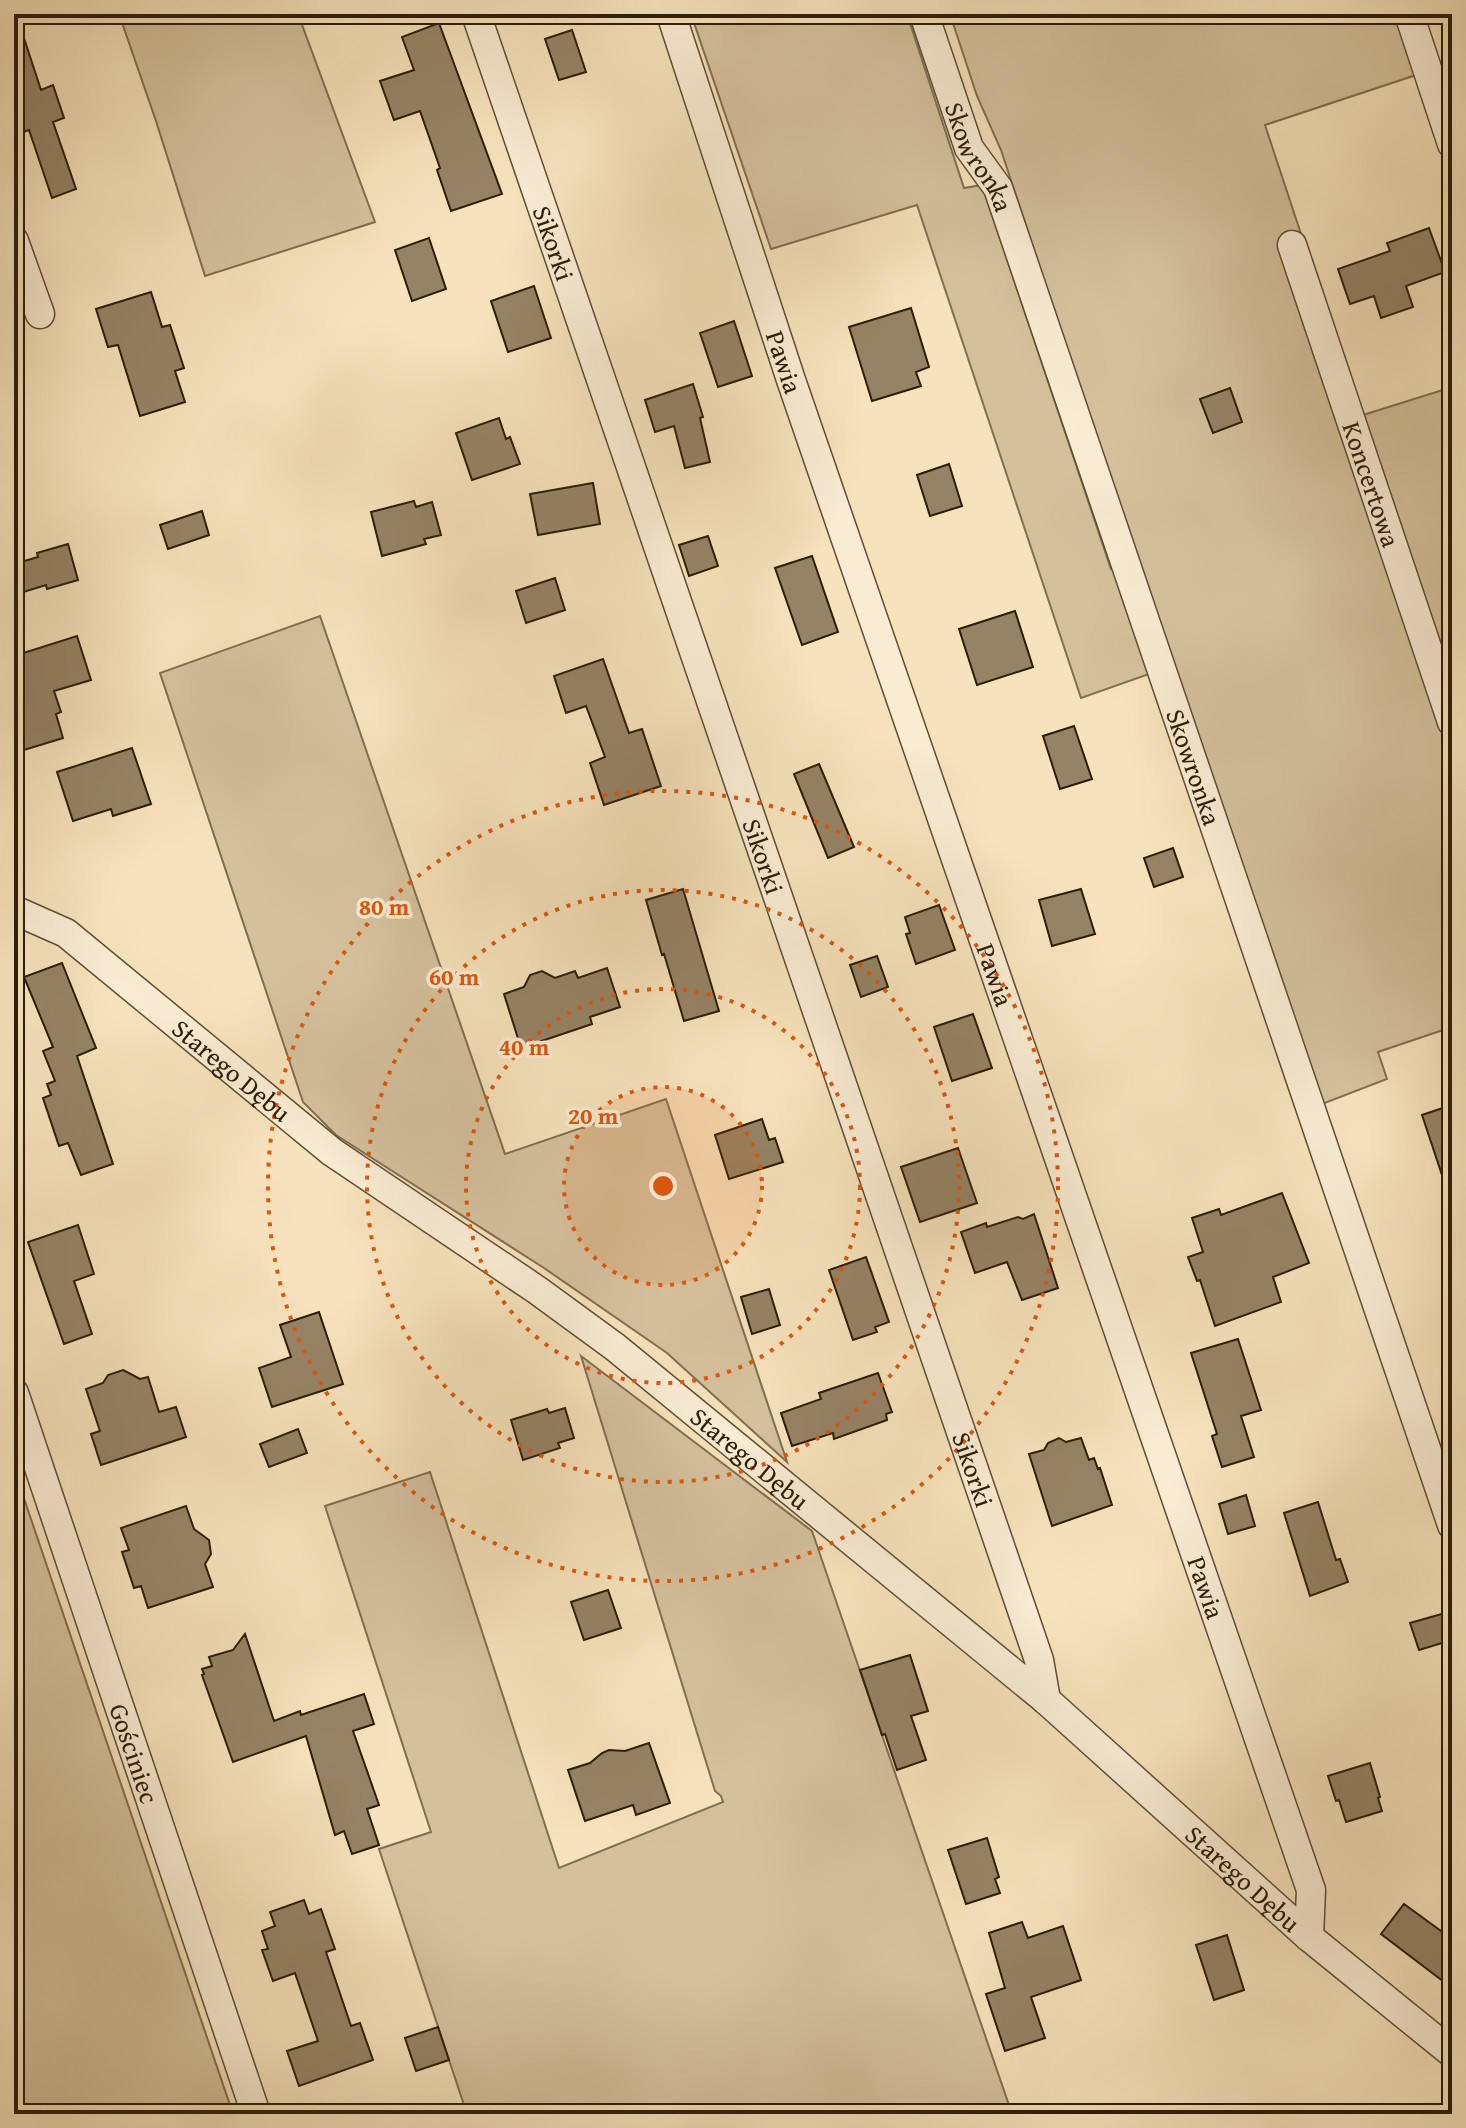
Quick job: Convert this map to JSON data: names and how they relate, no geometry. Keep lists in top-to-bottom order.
{
  "streets": {
    "street": [
      "Skowronka",
      "Sikorki",
      "Pawia",
      "Koncertowa",
      "Starego Dębu",
      "Gościniec"
    ]
  },
  "crossings": [
    ["Sikorki", "Starego Dębu"],
    ["Pawia", "Starego Dębu"]
  ],
  "rings": [
    "80 m",
    "60 m",
    "40 m",
    "20 m"
  ]
}
